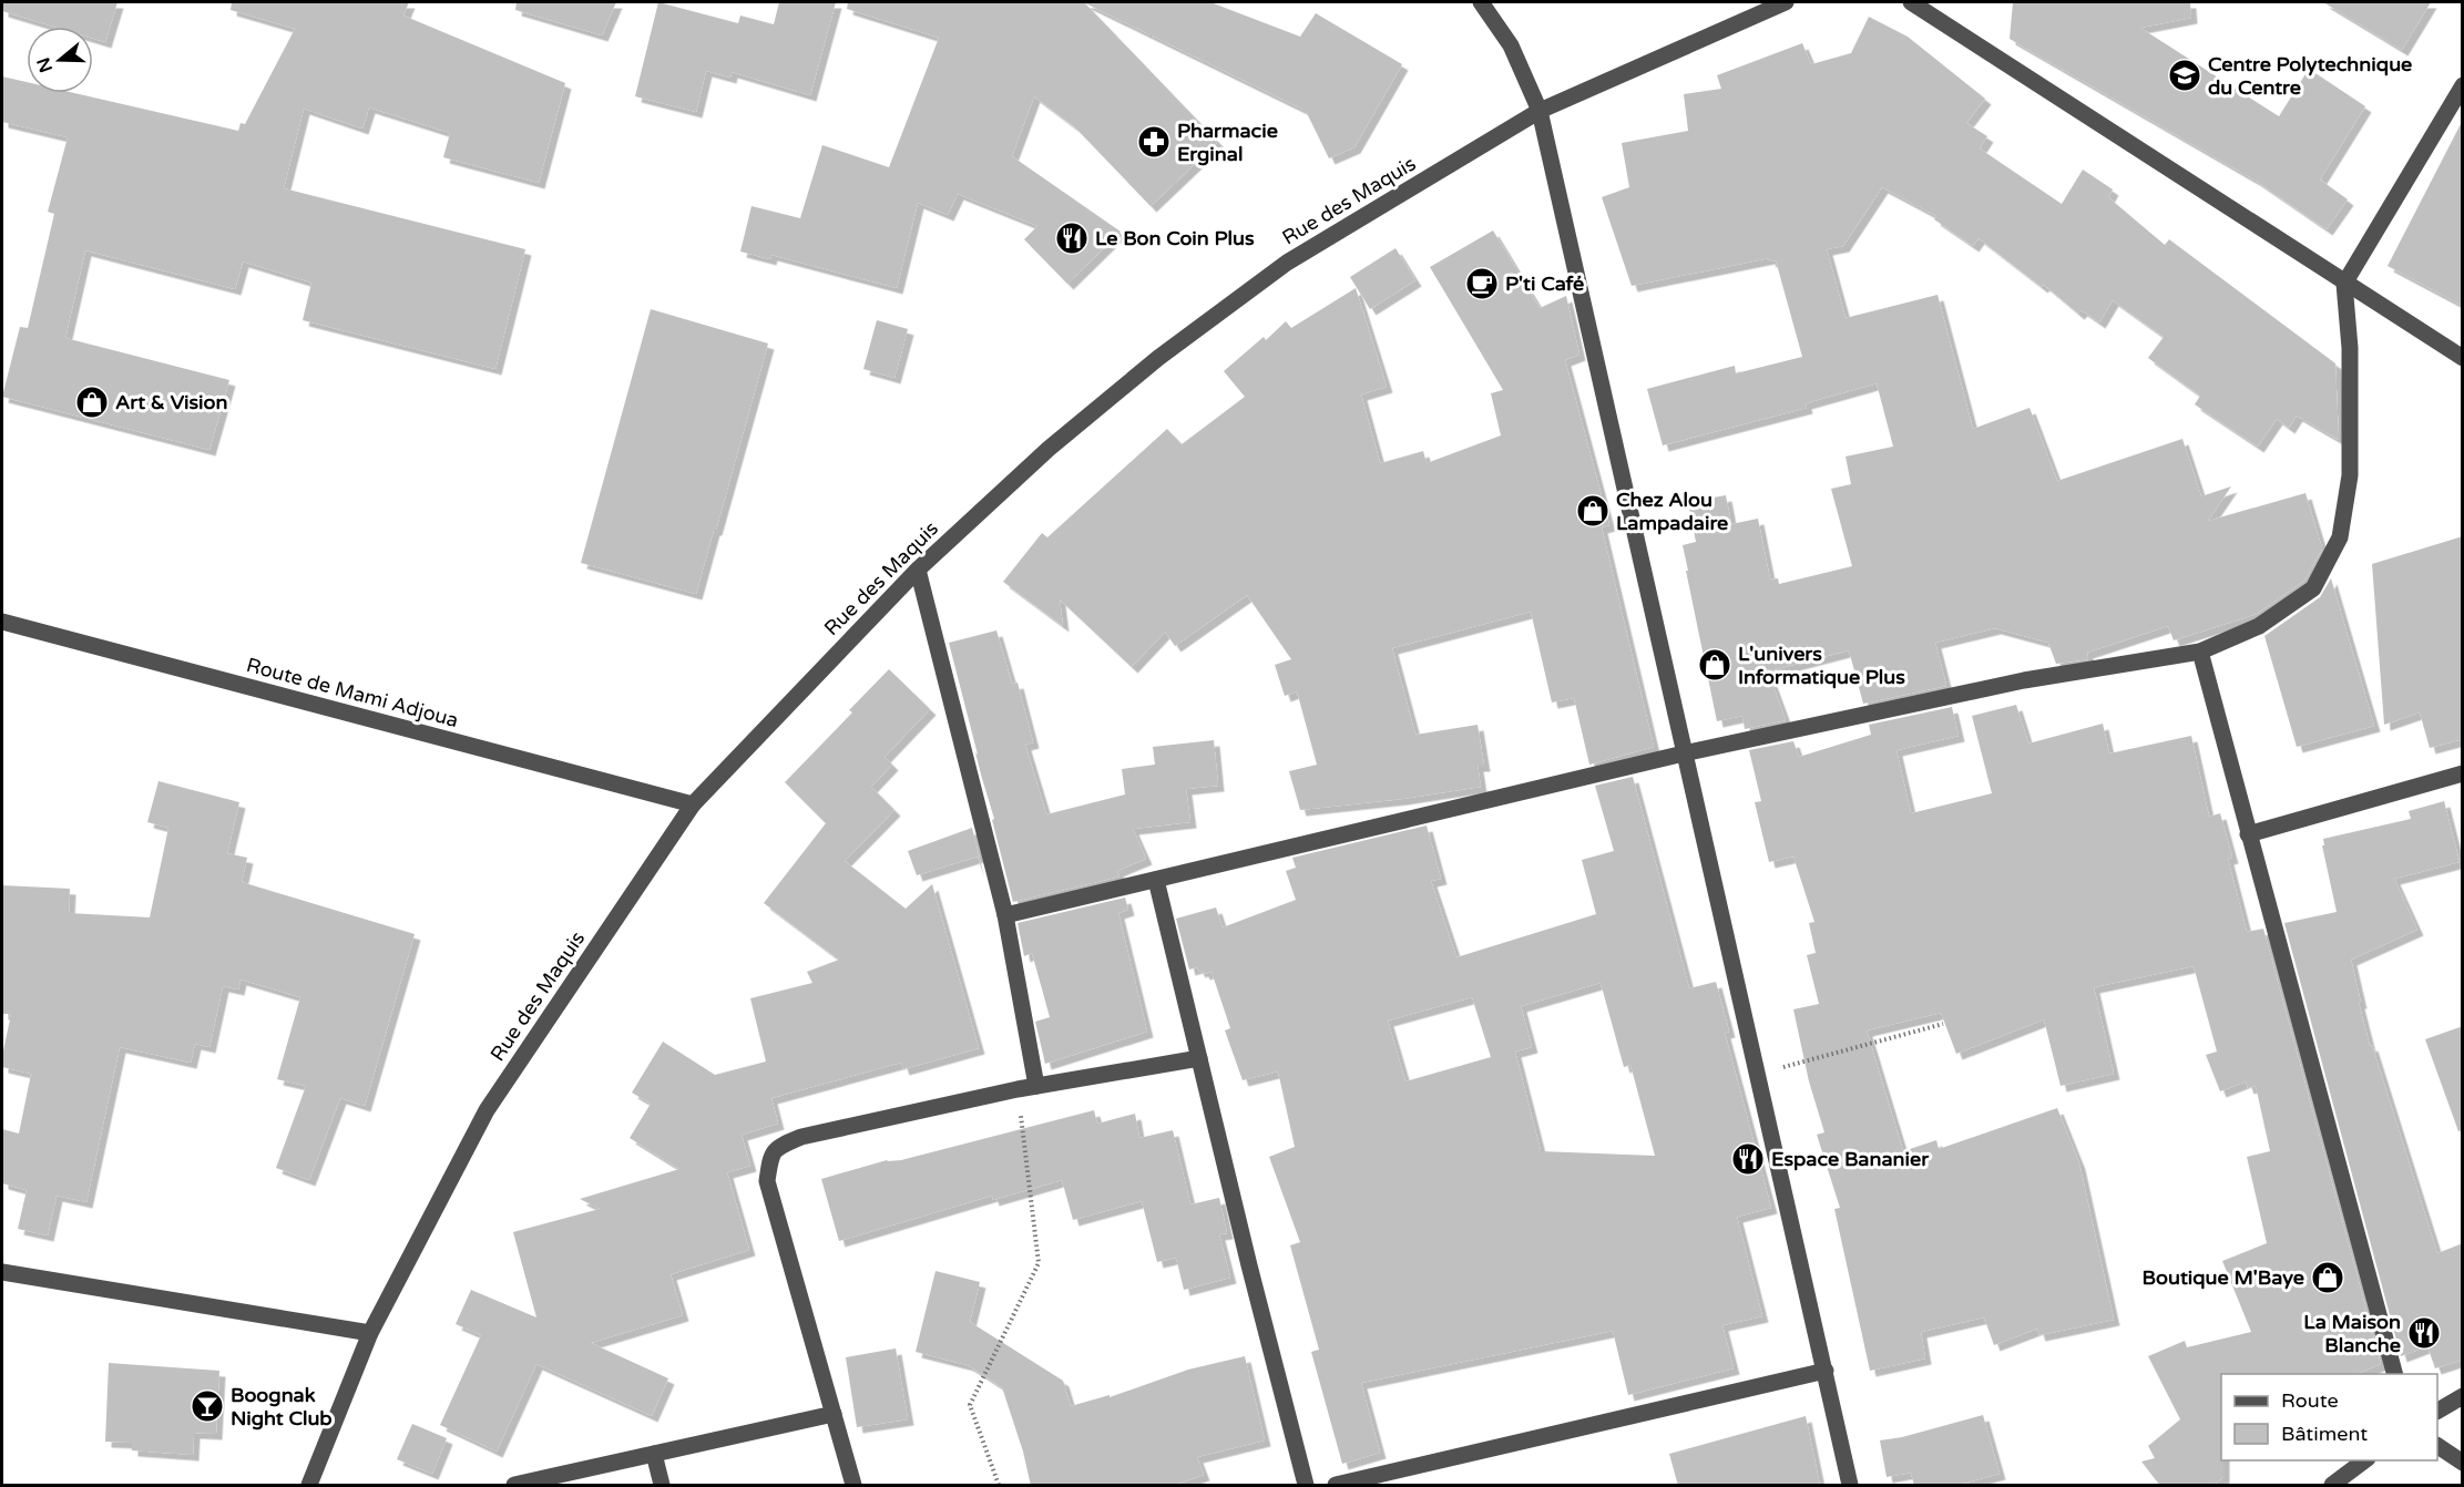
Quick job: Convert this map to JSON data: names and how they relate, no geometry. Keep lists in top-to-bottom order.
{
  "streets": {
    "street": ["Rue des Maquis", "Route de Mami Adjoua"]
  },
  "crossings": [
    ["Rue des Maquis", "Route de Mami Adjoua"]
  ],
  "places": {
    "school or university": ["Centre Polytechnique du Centre"],
    "pharmacy": ["Pharmacie Erginal"],
    "restaurant": ["Le Bon Coin Plus", "Espace Bananier", "La Maison Blanche"],
    "cafe": ["P'ti Café"],
    "shop": [
      "Art & Vision",
      "Chez Alou Lampadaire",
      "L'univers Informatique Plus",
      "Boutique M'Baye"
    ],
    "bar": ["Boognak Night Club"]
  },
  "legend": ["Route", "Bâtiment"],
  "north": "left"
}
